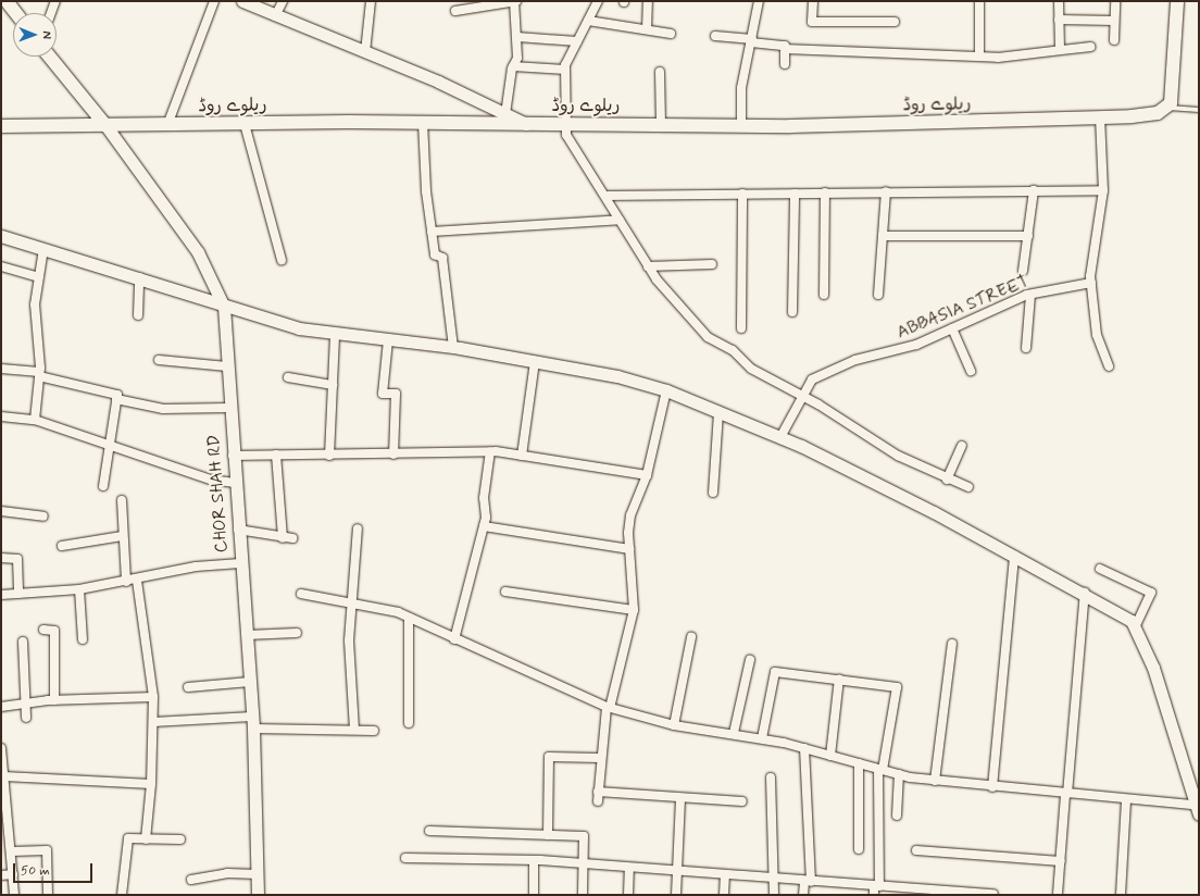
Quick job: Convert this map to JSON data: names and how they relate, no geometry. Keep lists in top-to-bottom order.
{
  "streets": {
    "main road": ["ریلوے روڈ"],
    "street": ["ABBASIA STREET", "CHOR SHAH RD"]
  },
  "crossings": [
    ["ریلوے روڈ", "CHOR SHAH RD"]
  ],
  "scale_bar": "50 m",
  "north": "right"
}
